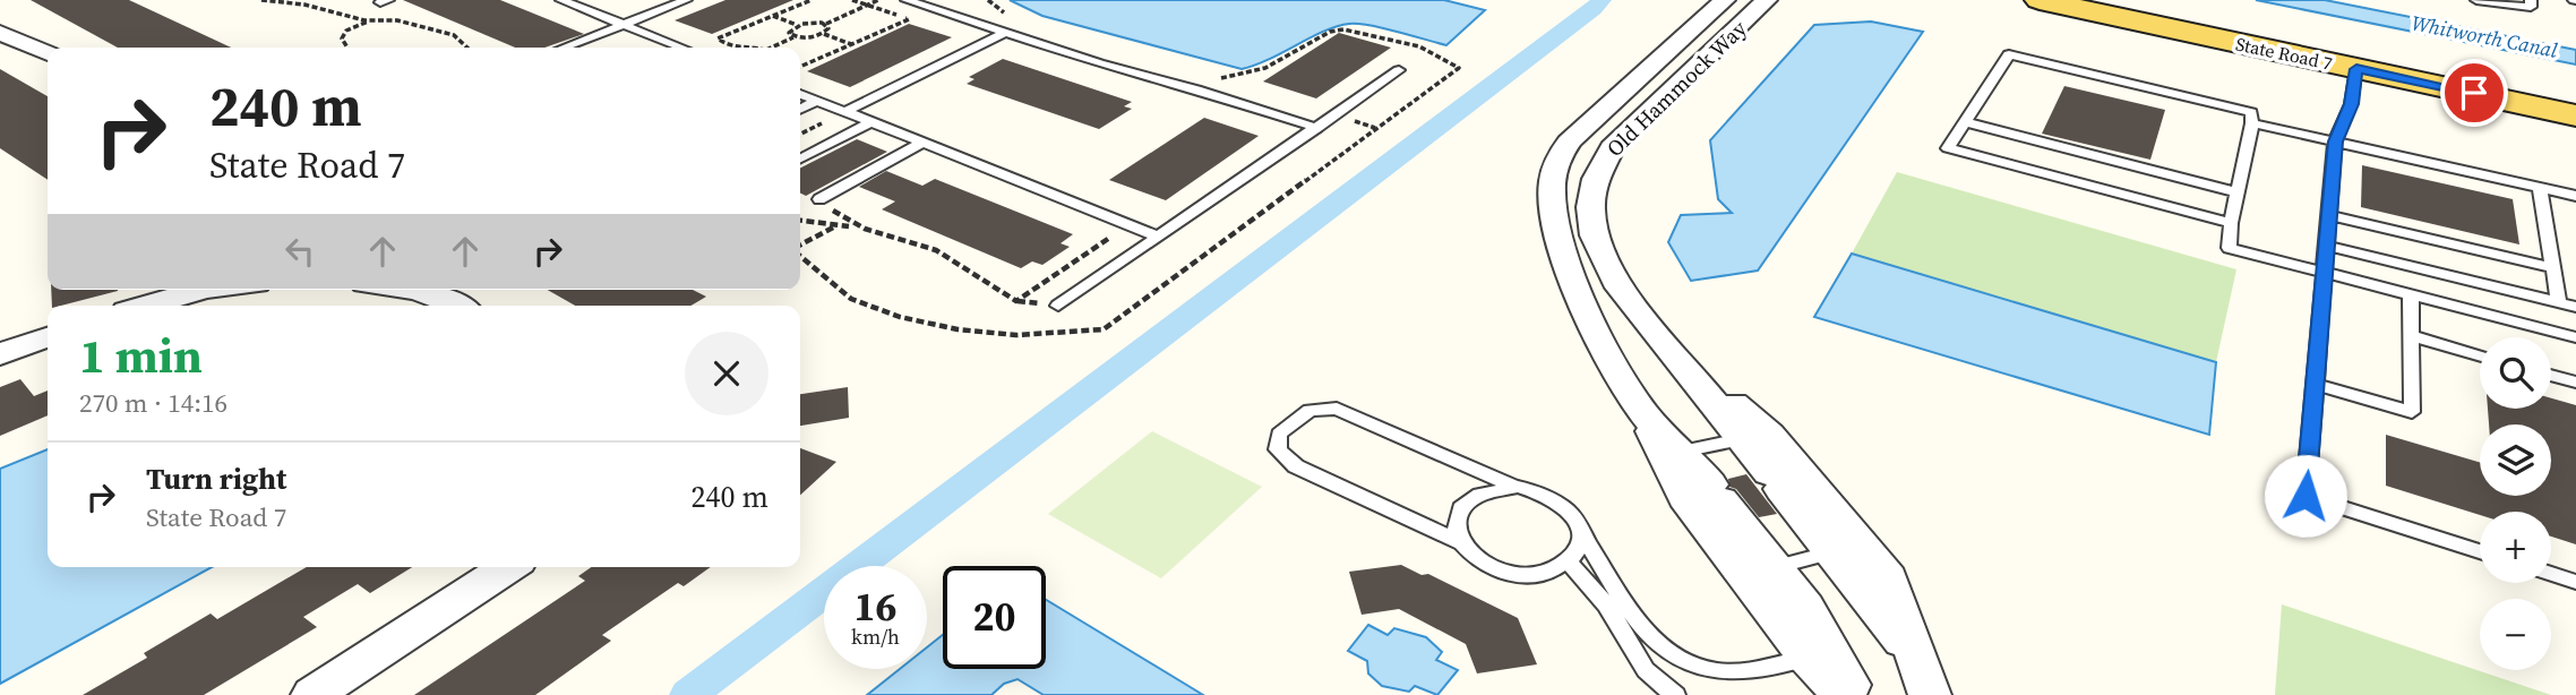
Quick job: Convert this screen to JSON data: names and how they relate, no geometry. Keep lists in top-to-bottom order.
{
  "streets": {
    "main road": ["State Road 7"],
    "street": ["Old Hammock Way"]
  },
  "water": ["Whitworth Canal"],
  "page": {
    "turn": ["240 m", "State Road 7"],
    "heading": ["1 min", "270 m · 14:16"],
    "map_buttons": ["+", "−"],
    "list": [
      {
        "name": "Turn right",
        "note": "State Road 7",
        "value": "240 m"
      }
    ],
    "speed": "16 km/h",
    "limit": "20"
  }
}
